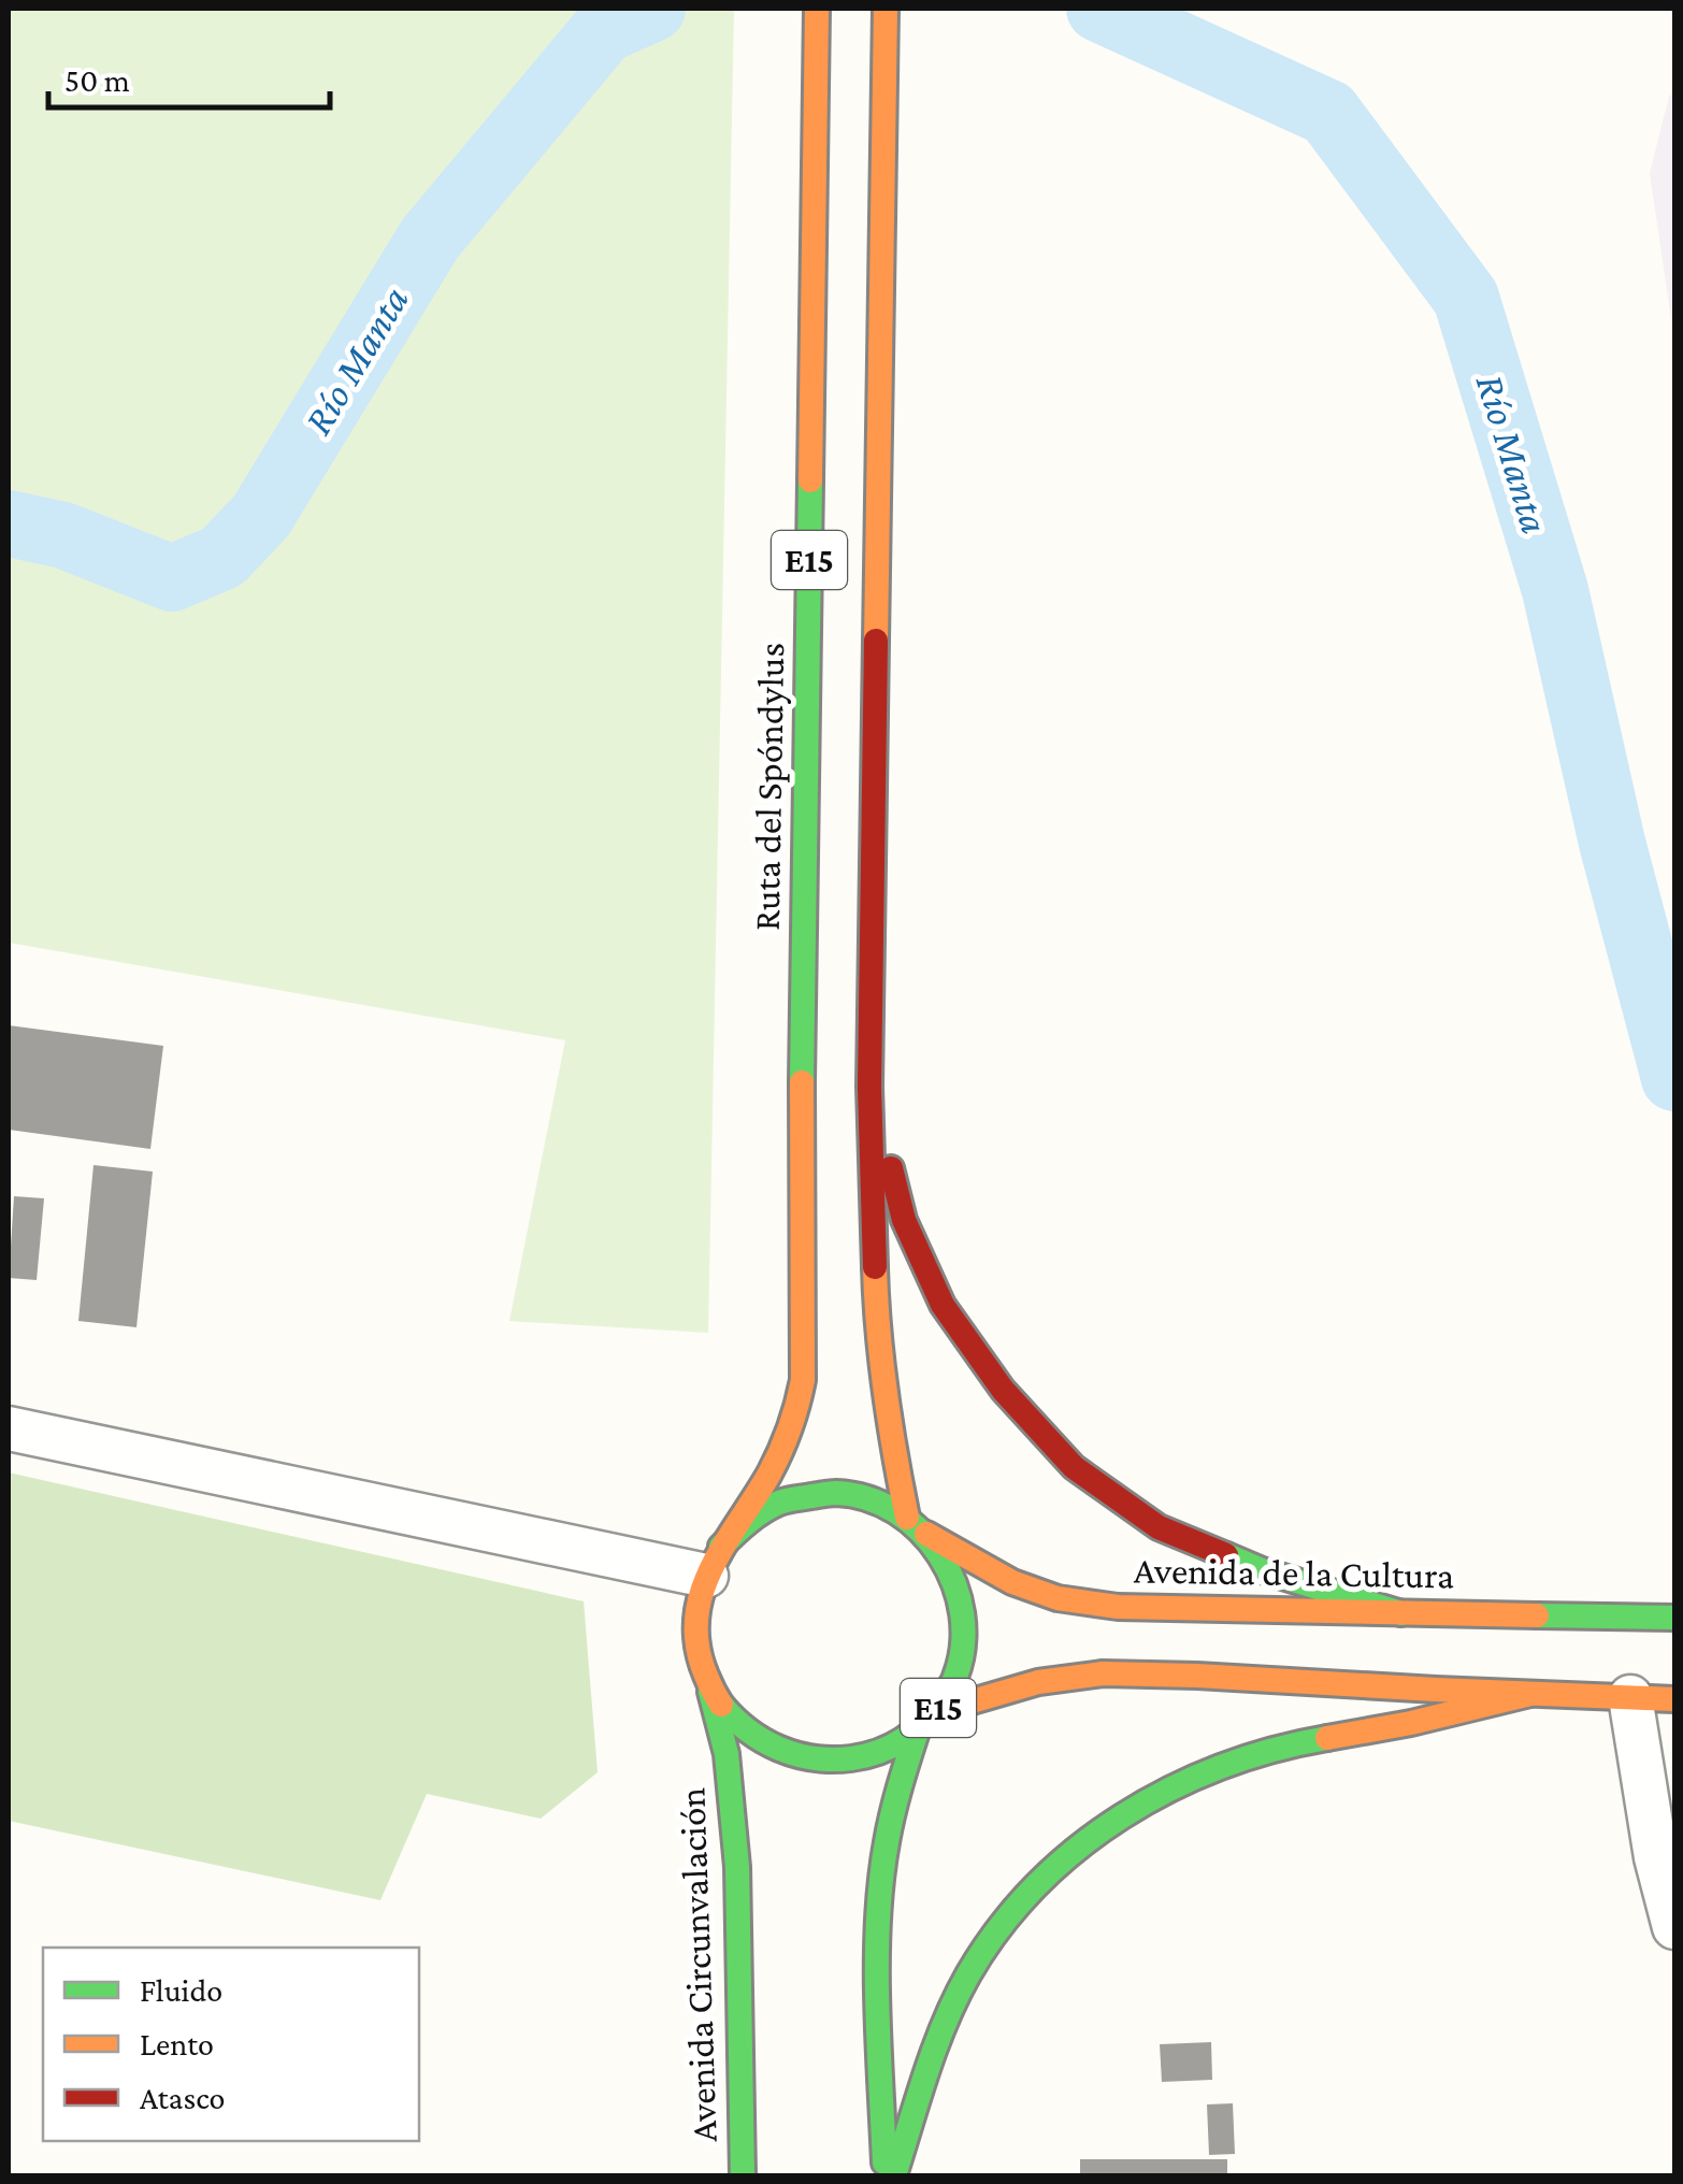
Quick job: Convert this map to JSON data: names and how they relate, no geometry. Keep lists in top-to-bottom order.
{
  "streets": {
    "main road": [
      "E15",
      "Ruta del Spóndylus",
      "Avenida de la Cultura",
      "Avenida Circunvalación"
    ]
  },
  "crossings": [
    ["E15", "Ruta del Spóndylus"],
    ["E15", "Avenida de la Cultura"],
    ["E15", "Avenida Circunvalación"],
    ["Ruta del Spóndylus", "Avenida de la Cultura"],
    ["Ruta del Spóndylus", "Avenida Circunvalación"],
    ["Avenida de la Cultura", "Avenida Circunvalación"]
  ],
  "water": ["Río Manta"],
  "legend": ["Fluido", "Lento", "Atasco"],
  "scale_bar": "50 m"
}
